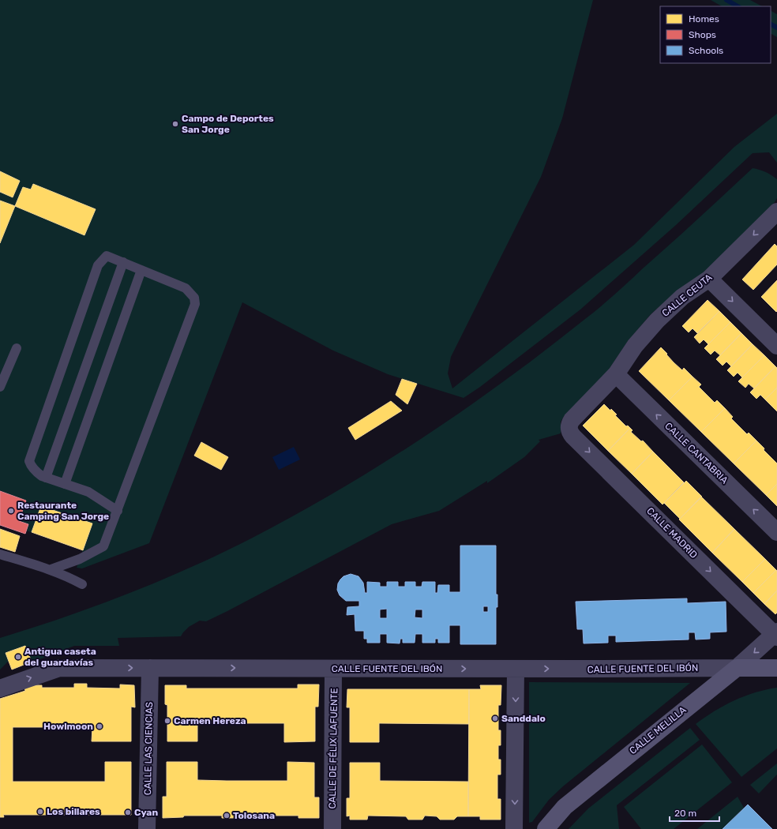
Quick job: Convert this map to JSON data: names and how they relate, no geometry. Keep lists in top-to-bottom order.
{
  "streets": {
    "street": [
      "CALLE CEUTA",
      "CALLE CANTABRIA",
      "CALLE MADRID",
      "CALLE FUENTE DEL IBÓN",
      "CALLE MELILLA",
      "CALLE LAS CIENCIAS",
      "CALLE DE FÉLIX LAFUENTE"
    ]
  },
  "crossings": [
    ["CALLE CEUTA", "CALLE CANTABRIA"],
    ["CALLE CEUTA", "CALLE MADRID"],
    ["CALLE MADRID", "CALLE MELILLA"],
    ["CALLE FUENTE DEL IBÓN", "CALLE MELILLA"],
    ["CALLE FUENTE DEL IBÓN", "CALLE LAS CIENCIAS"],
    ["CALLE FUENTE DEL IBÓN", "CALLE DE FÉLIX LAFUENTE"]
  ],
  "one_way": ["CALLE MADRID", "CALLE FUENTE DEL IBÓN"],
  "places": [
    "Campo de Deportes San Jorge",
    "Restaurante Camping San Jorge",
    "Antigua caseta del guardavías",
    "Sanddalo",
    "Carmen Hereza",
    "Howlmoon",
    "Los billares",
    "Cyan",
    "Tolosana"
  ],
  "legend": ["Homes", "Shops", "Schools"],
  "scale_bar": "20 m"
}
